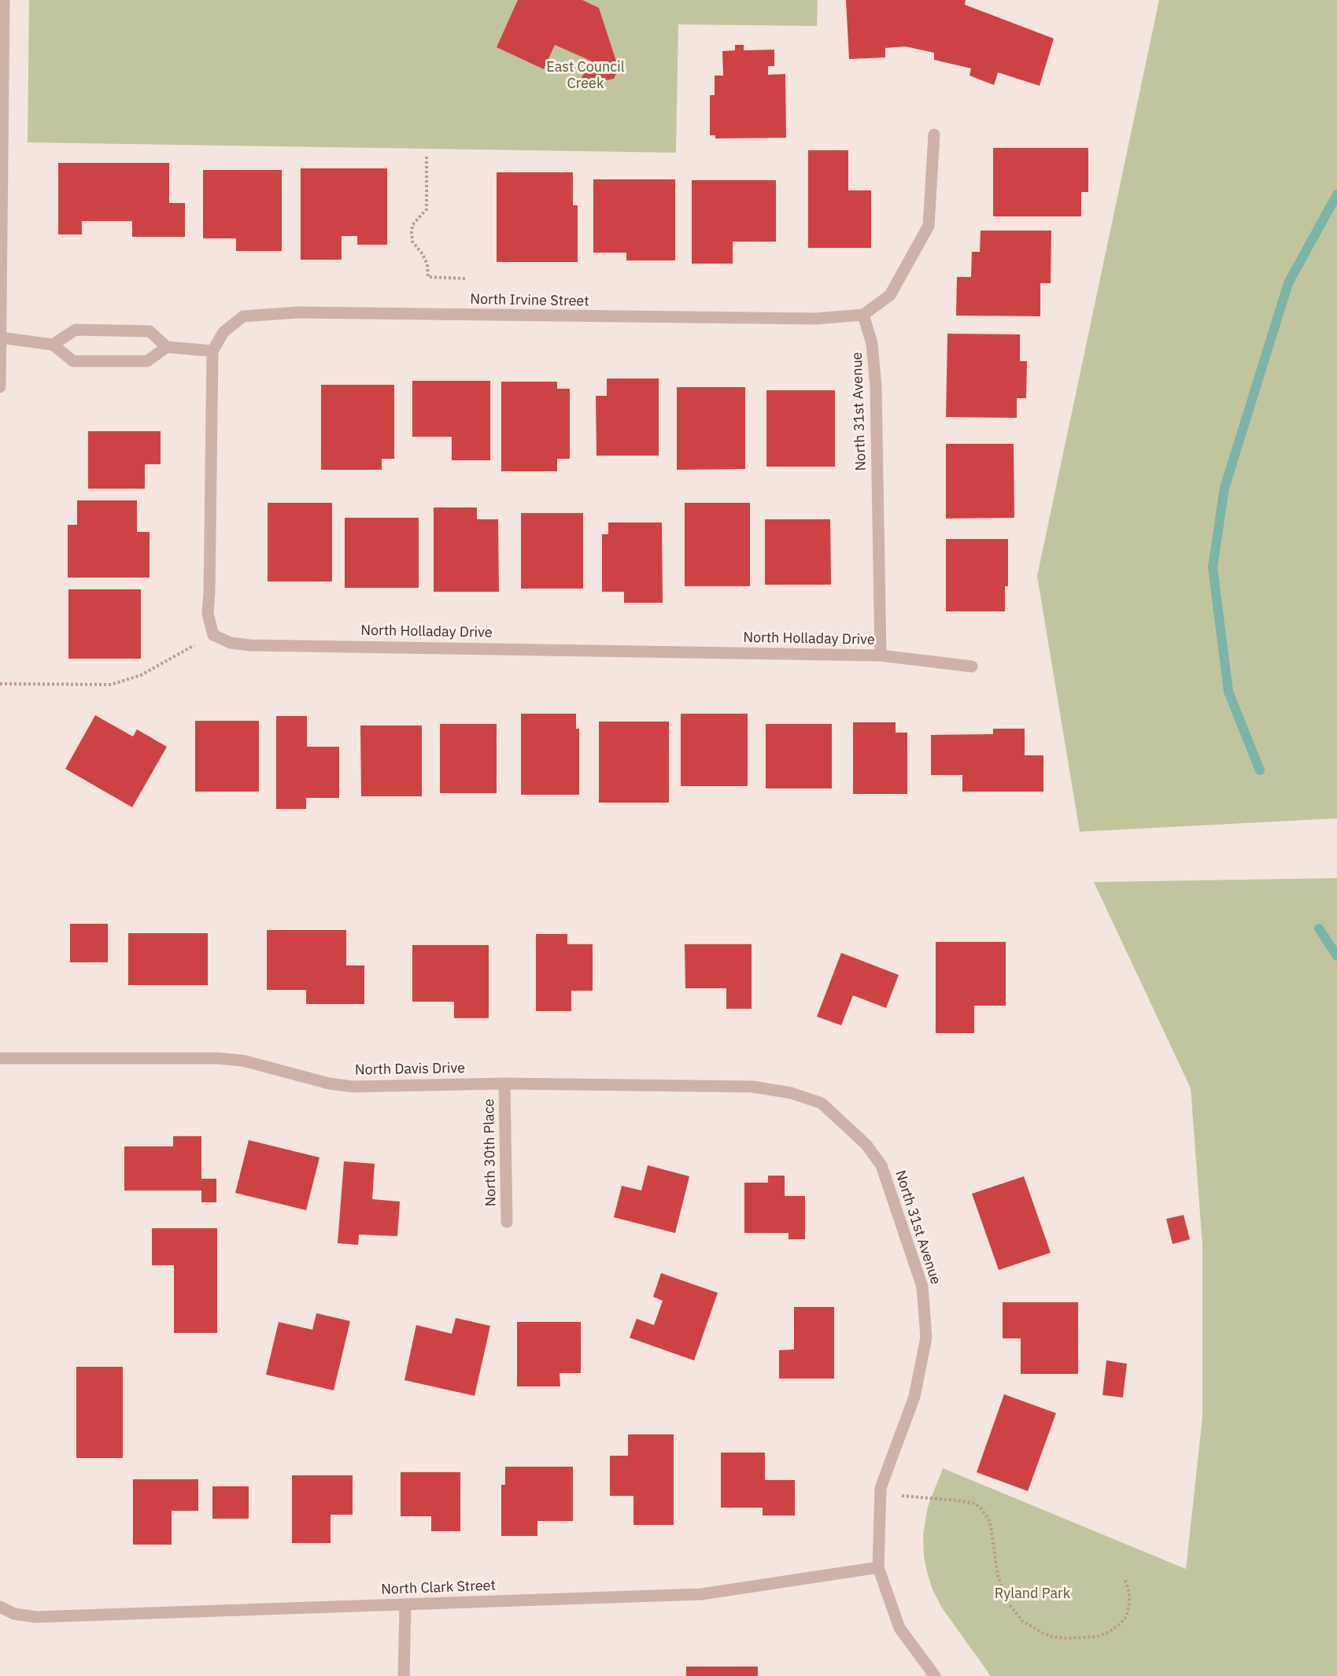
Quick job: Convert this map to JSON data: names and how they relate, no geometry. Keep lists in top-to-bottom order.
{
  "streets": {
    "street": [
      "North Irvine Street",
      "North 31st Avenue",
      "North Holladay Drive",
      "North Davis Drive",
      "North 30th Place",
      "North Clark Street"
    ]
  },
  "crossings": [
    ["North Irvine Street", "North 31st Avenue"],
    ["North 31st Avenue", "North Holladay Drive"],
    ["North 31st Avenue", "North Davis Drive"],
    ["North 31st Avenue", "North Clark Street"],
    ["North Davis Drive", "North 30th Place"]
  ],
  "parks": ["East Council Creek", "Ryland Park"]
}
